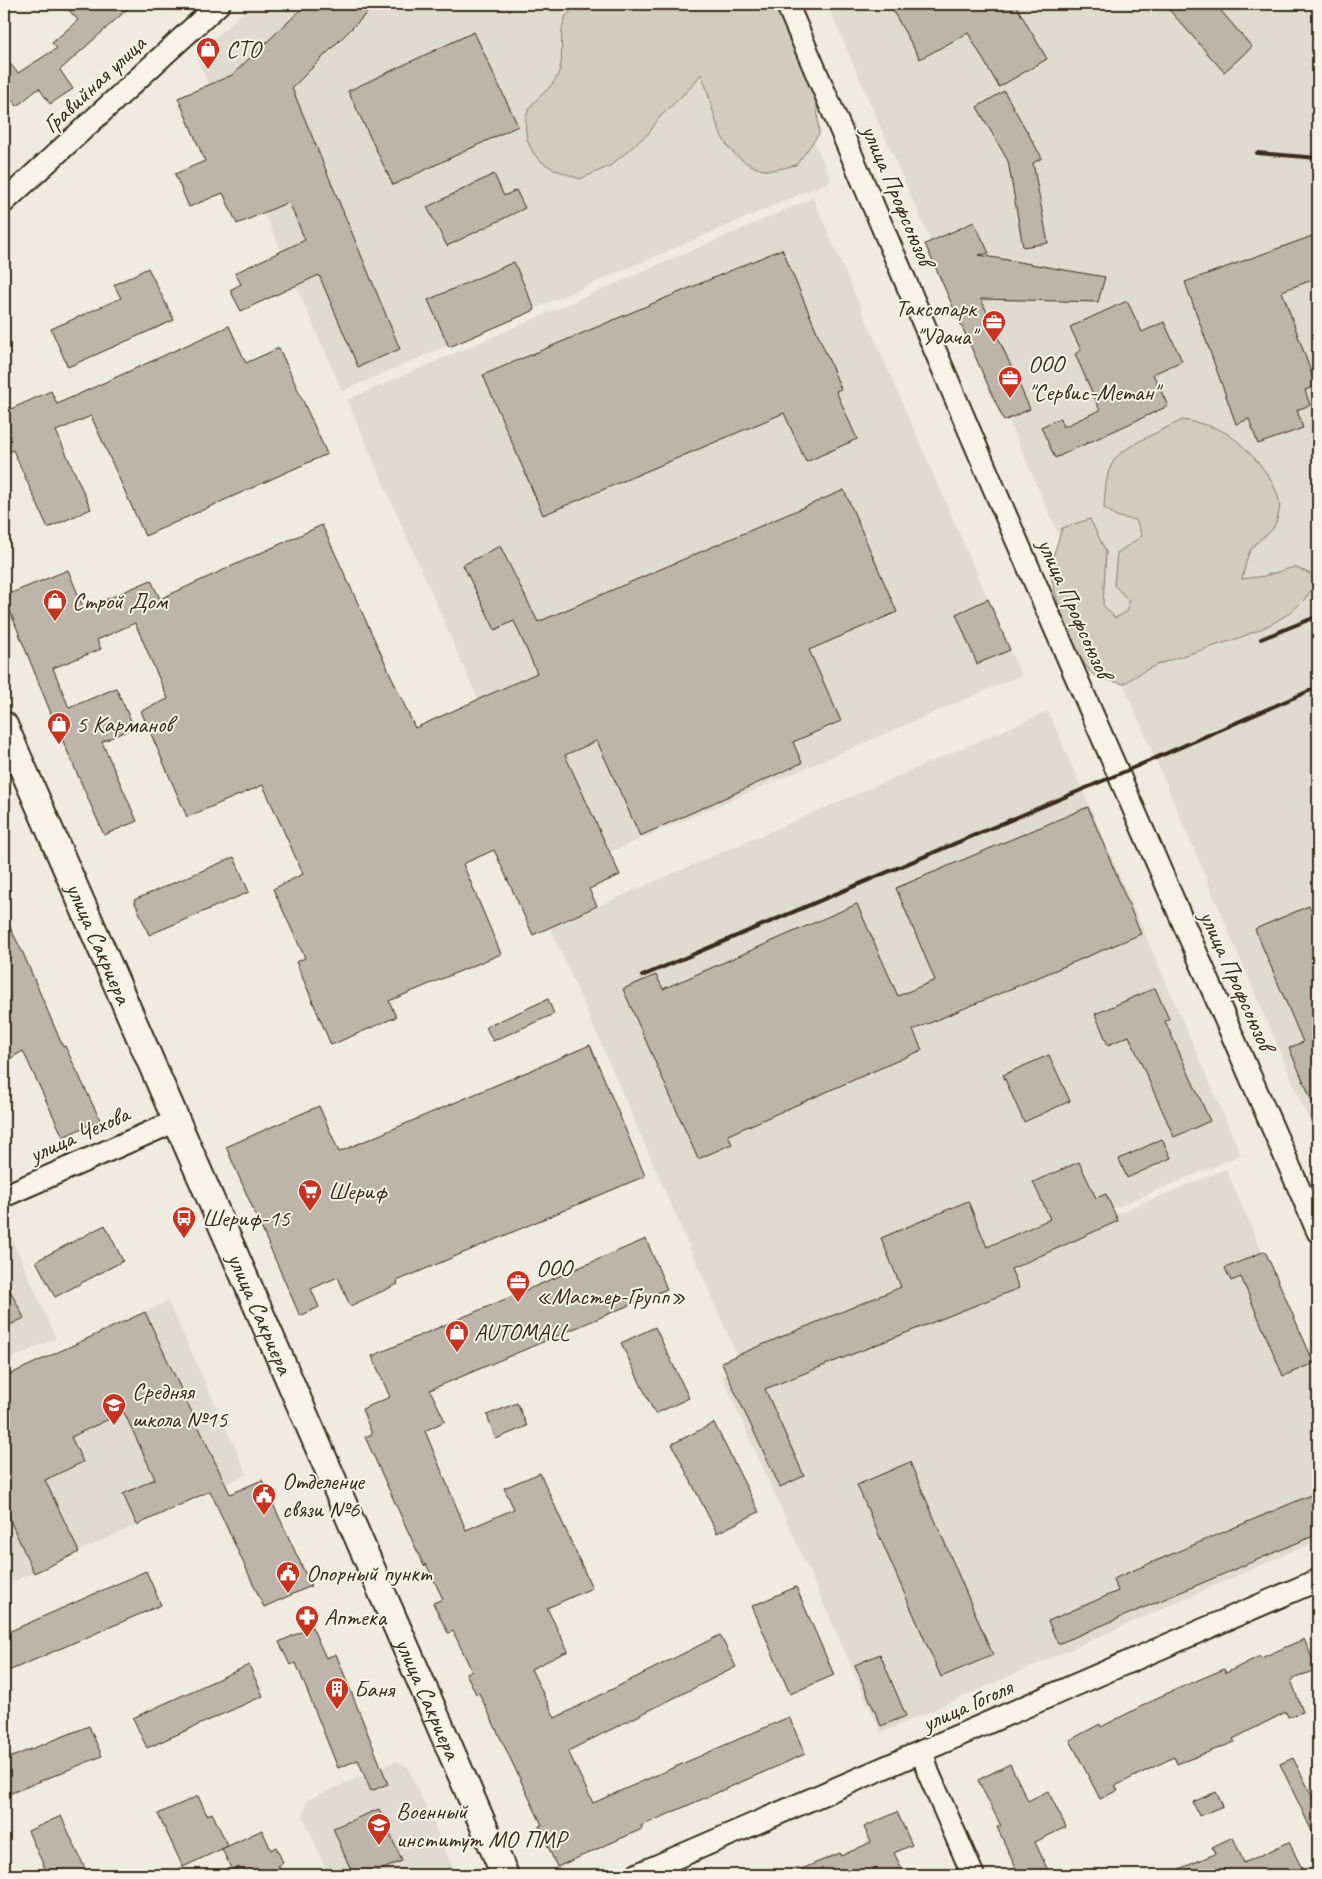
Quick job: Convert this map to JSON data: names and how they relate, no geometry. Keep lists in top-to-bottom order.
{
  "streets": {
    "street": [
      "Гравийная улица",
      "улица Профсоюзов",
      "улица Сакриера",
      "улица Чехова",
      "улица Гоголя"
    ]
  },
  "crossings": [
    ["улица Сакриера", "улица Чехова"]
  ],
  "places": {
    "shop": [
      "СТО",
      "Строй Дом",
      "5 Карманов",
      "AUTOMALL"
    ],
    "office": ["Таксопарк \"Удача\"", "ООО \"Сервис-Метан\"", "ООО «Мастер-Групп»"],
    "supermarket": ["Шериф"],
    "bus stop": ["Шериф-15"],
    "school or university": ["Средняя школа №15", "Военный институт МО ПМР"],
    "public building": ["Отделение связи №6", "Опорный пункт"],
    "pharmacy": ["Аптека"],
    "building": ["Баня"]
  }
}
